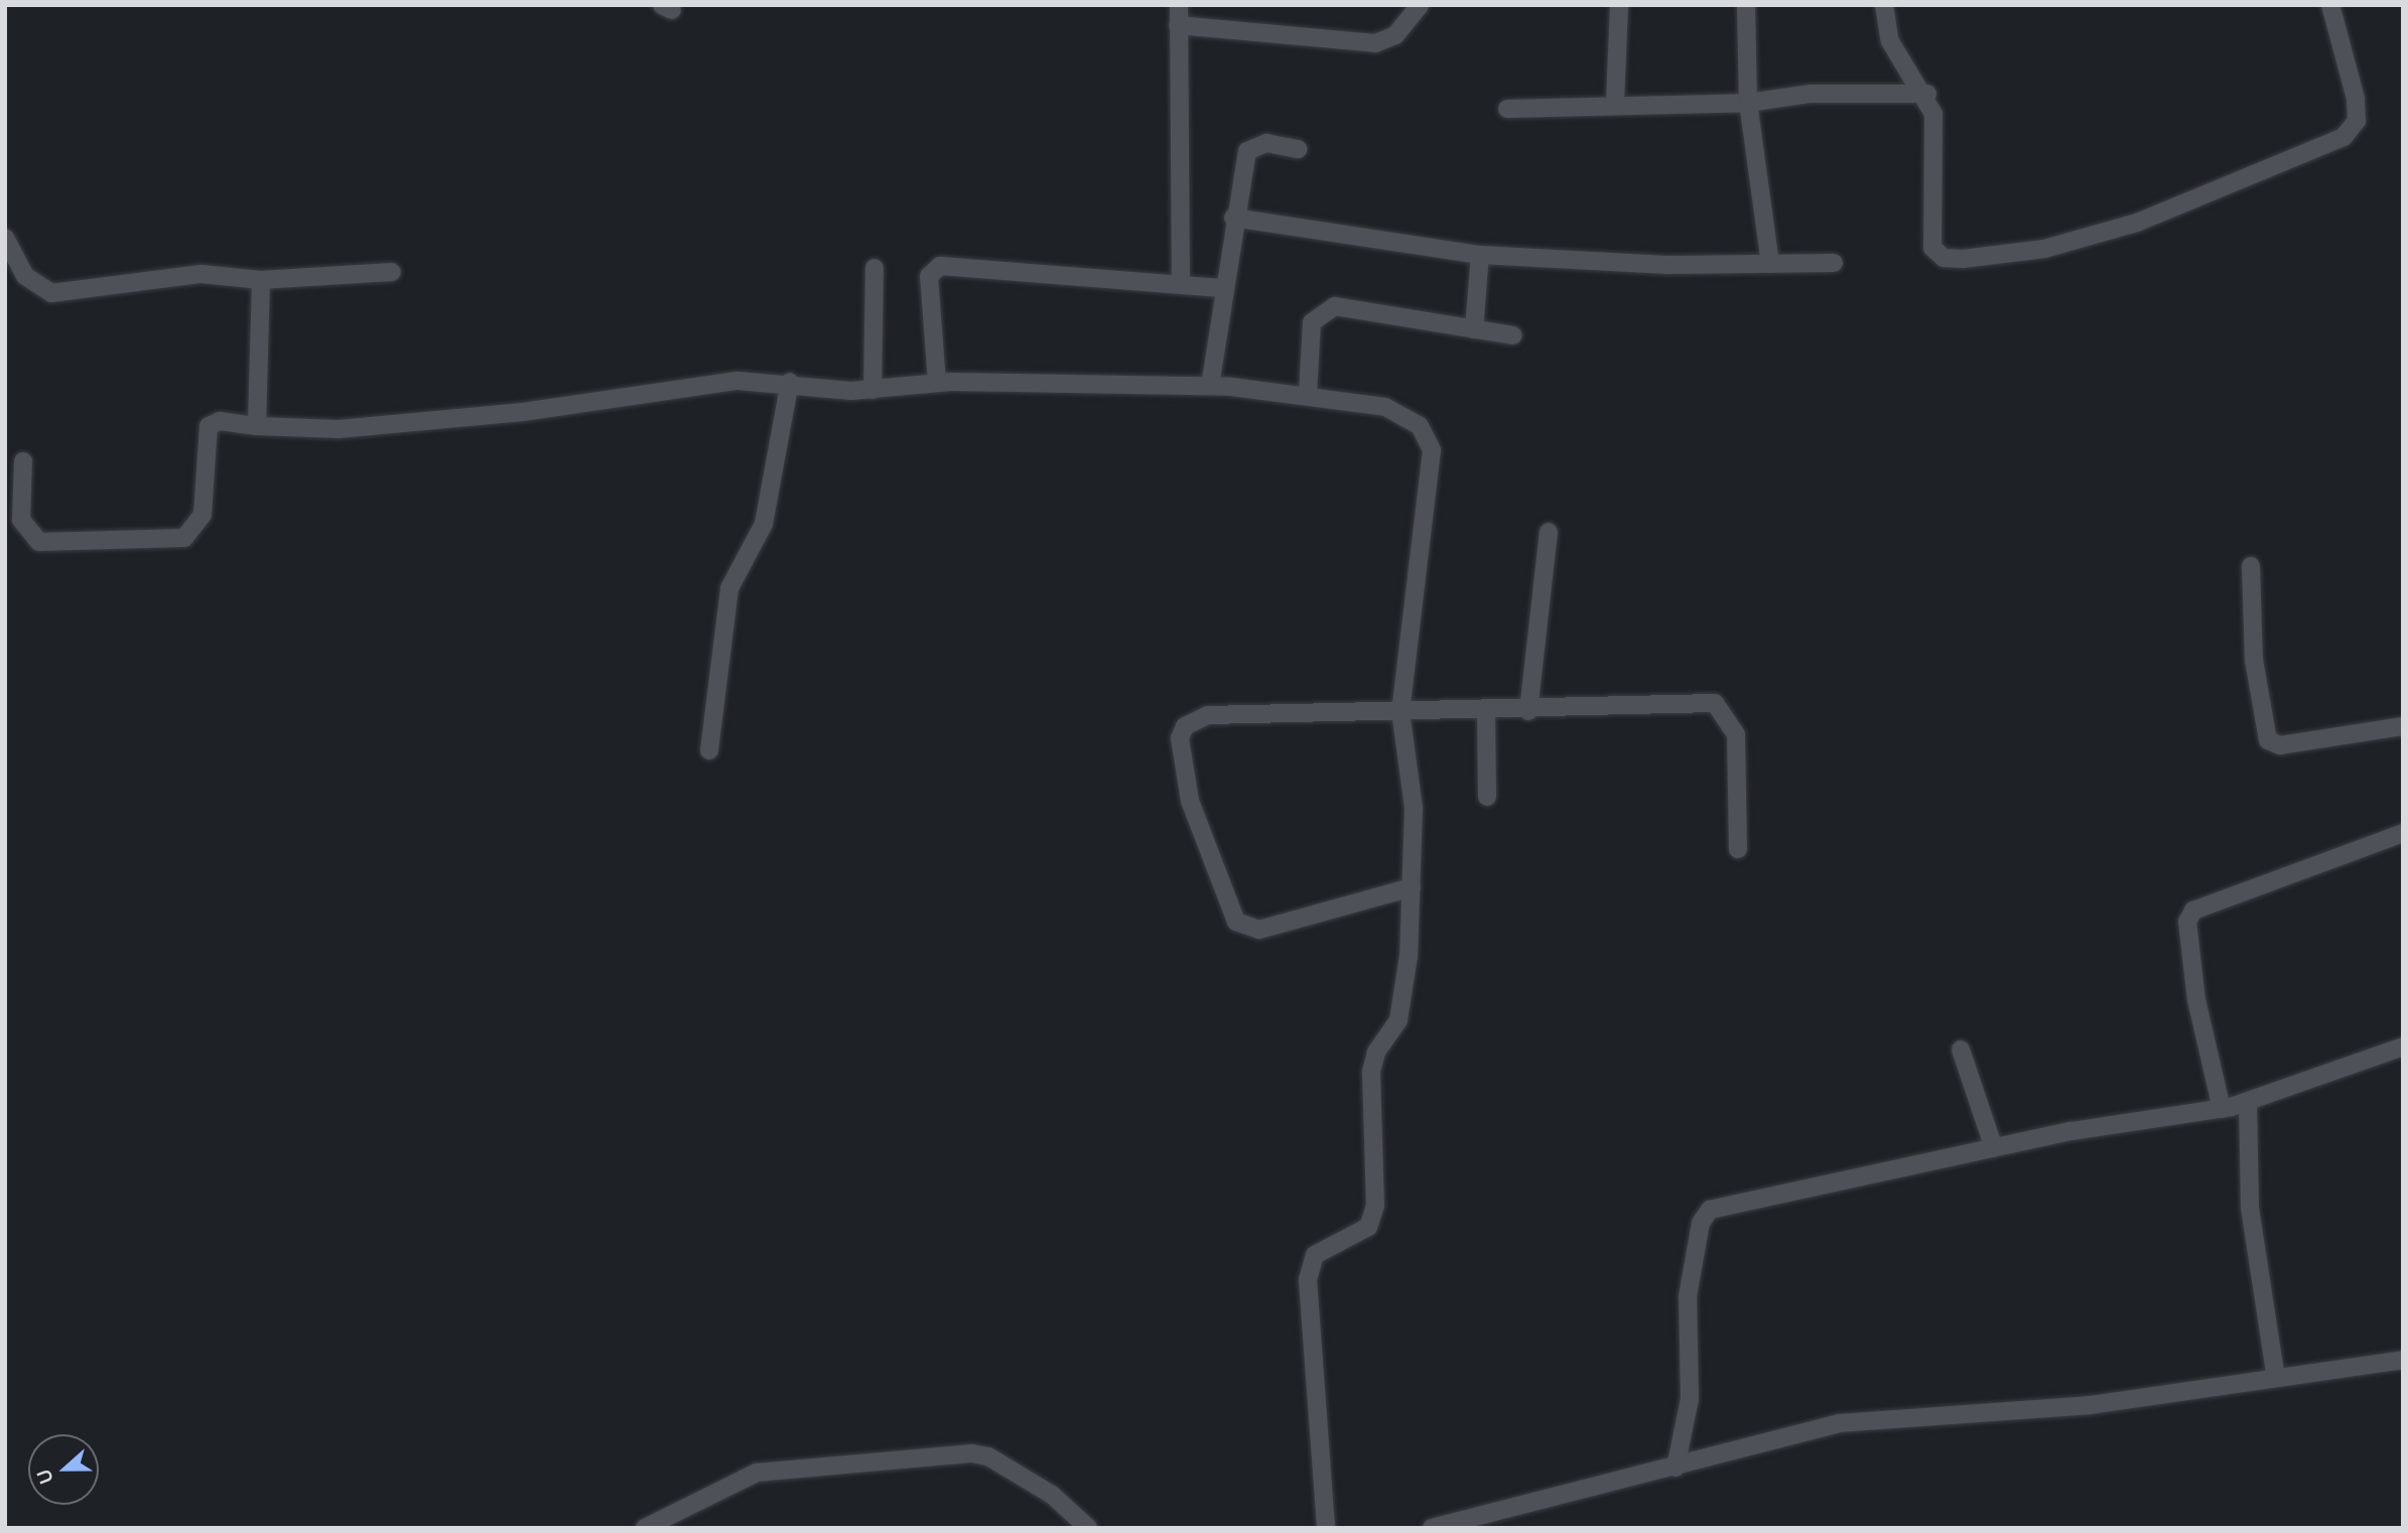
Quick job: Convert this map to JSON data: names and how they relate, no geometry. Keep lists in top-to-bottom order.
{
  "north": "left"
}
